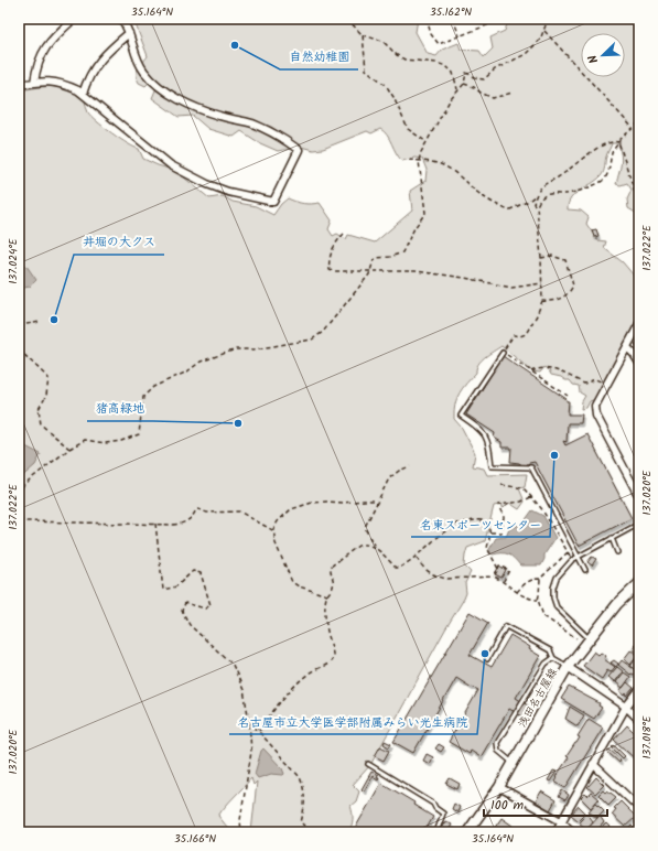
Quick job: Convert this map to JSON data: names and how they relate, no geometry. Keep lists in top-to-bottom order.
{
  "streets": {
    "main road": ["浅田名古屋線"]
  },
  "places": [
    "自然幼稚園",
    "井堀の大クス",
    "猪高緑地",
    "名東スポーツセンター",
    "名古屋市立大学医学部附属みらい光生病院"
  ],
  "scale_bar": "100 m",
  "north": "bottom left",
  "coordinates": [
    "35.164°N",
    "35.162°N",
    "137.022°E",
    "137.024°E",
    "137.020°E",
    "137.018°E",
    "35.166°N"
  ]
}
